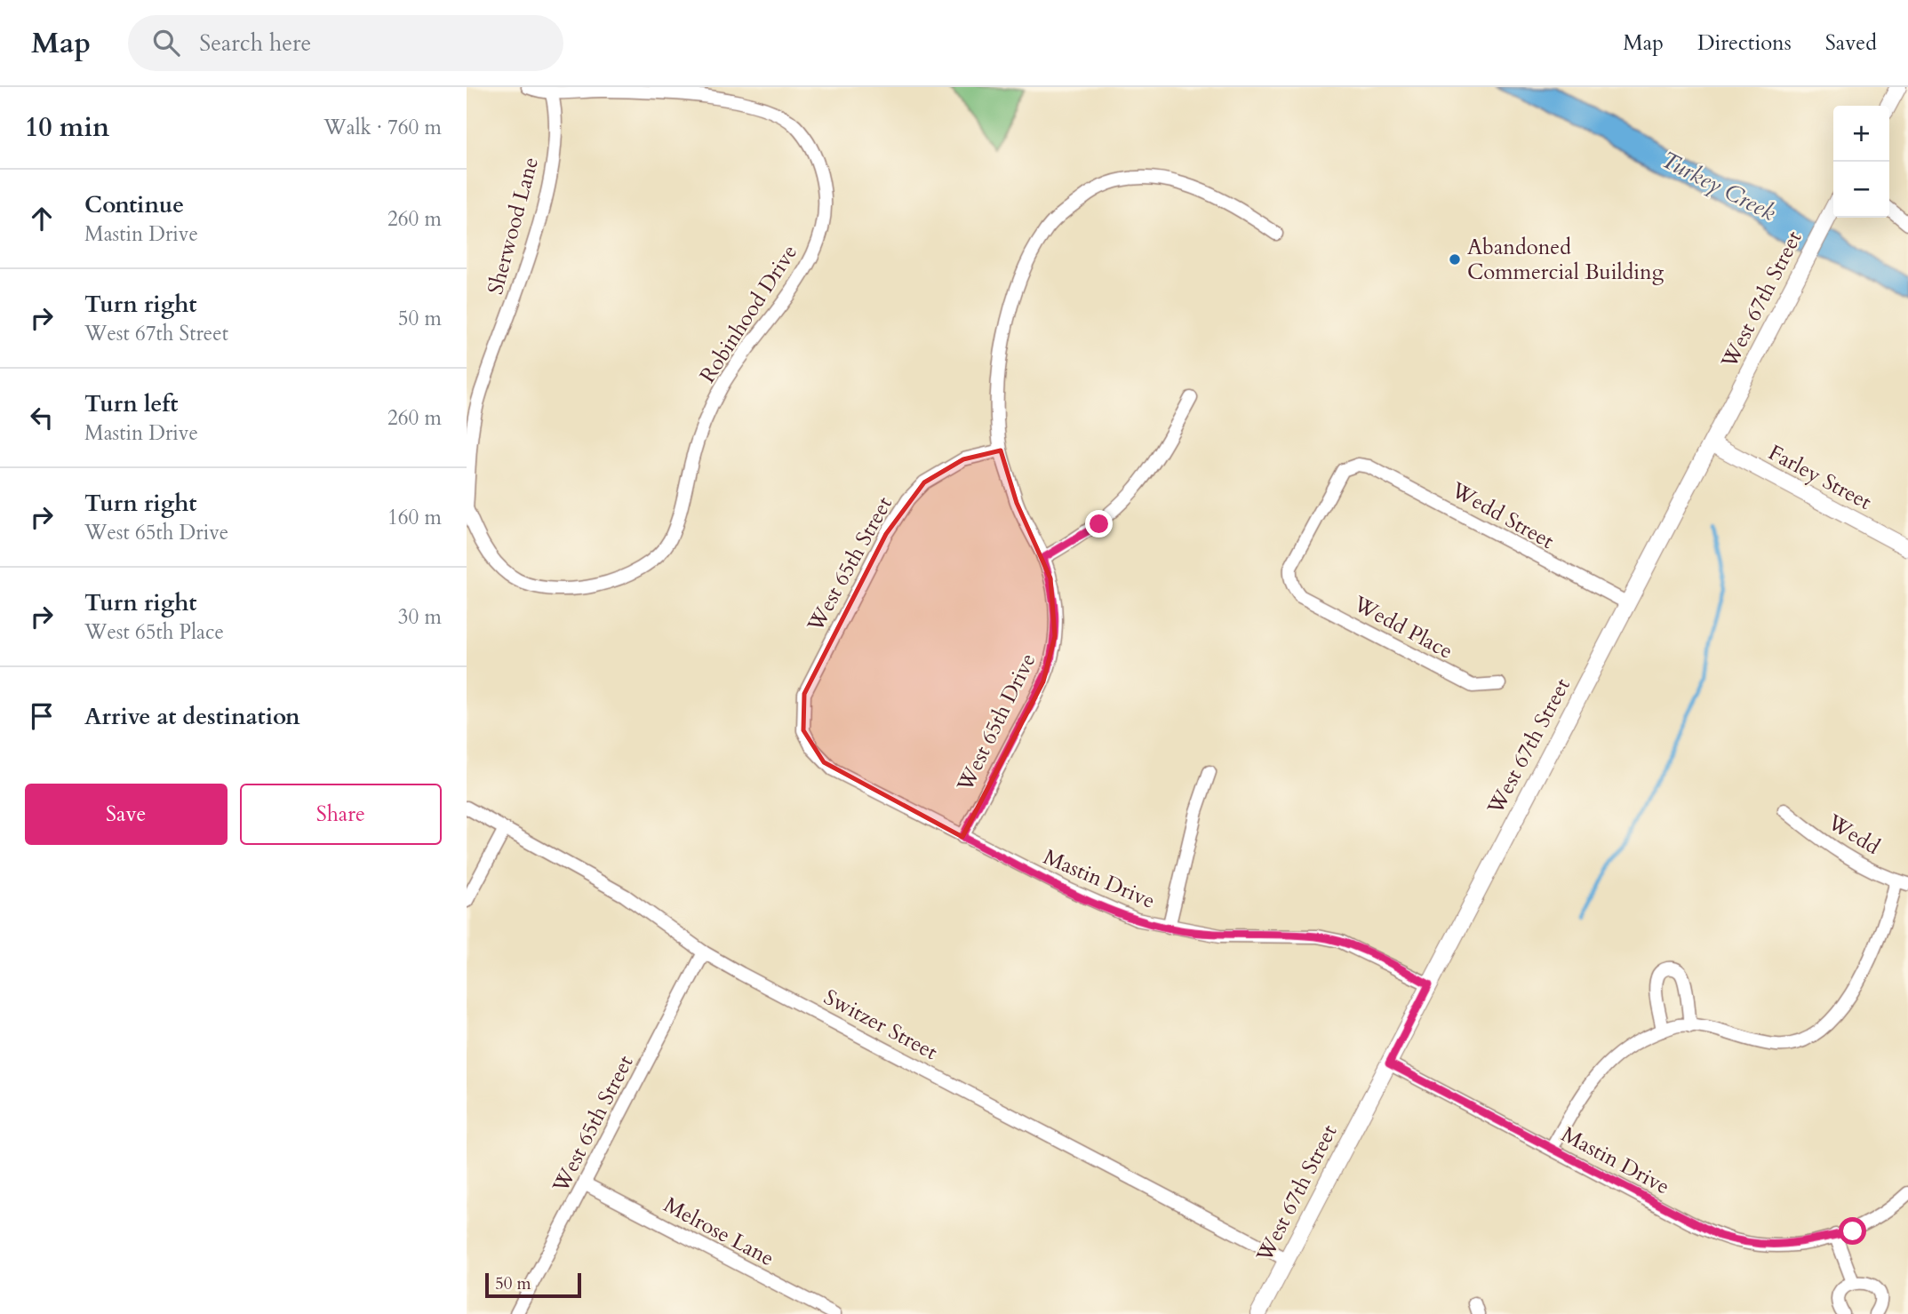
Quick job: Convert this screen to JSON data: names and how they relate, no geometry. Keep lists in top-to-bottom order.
{
  "streets": {
    "street": [
      "Sherwood Lane",
      "West 67th Street",
      "Robinhood Drive",
      "Farley Street",
      "Wedd Street",
      "West 65th Street",
      "Wedd Place",
      "West 65th Drive",
      "Wedd",
      "Mastin Drive",
      "Switzer Street",
      "Melrose Lane"
    ]
  },
  "crossings": [
    ["Sherwood Lane", "Robinhood Drive"],
    ["West 67th Street", "Farley Street"],
    ["West 67th Street", "Wedd Street"],
    ["West 67th Street", "Mastin Drive"],
    ["West 67th Street", "Switzer Street"],
    ["Wedd Street", "Wedd Place"],
    ["West 65th Street", "West 65th Drive"],
    ["West 65th Street", "Mastin Drive"],
    ["West 65th Street", "Switzer Street"],
    ["West 65th Street", "Melrose Lane"],
    ["West 65th Drive", "Mastin Drive"]
  ],
  "water": ["Turkey Creek"],
  "places": ["Abandoned Commercial Building"],
  "scale_bar": "50 m",
  "page": {
    "header": "Map",
    "search": "Search here",
    "nav": ["Map", "Directions", "Saved"],
    "heading": ["10 min", "Walk · 760 m"],
    "map_buttons": ["+", "−"],
    "list": [
      ["Continue", "Mastin Drive", "260 m"],
      ["Turn right", "West 67th Street", "50 m"],
      ["Turn left", "Mastin Drive", "260 m"],
      ["Turn right", "West 65th Drive", "160 m"],
      ["Turn right", "West 65th Place", "30 m"],
      "Arrive at destination"
    ],
    "buttons": ["Save", "Share"],
    "scale": "50 m"
  }
}
